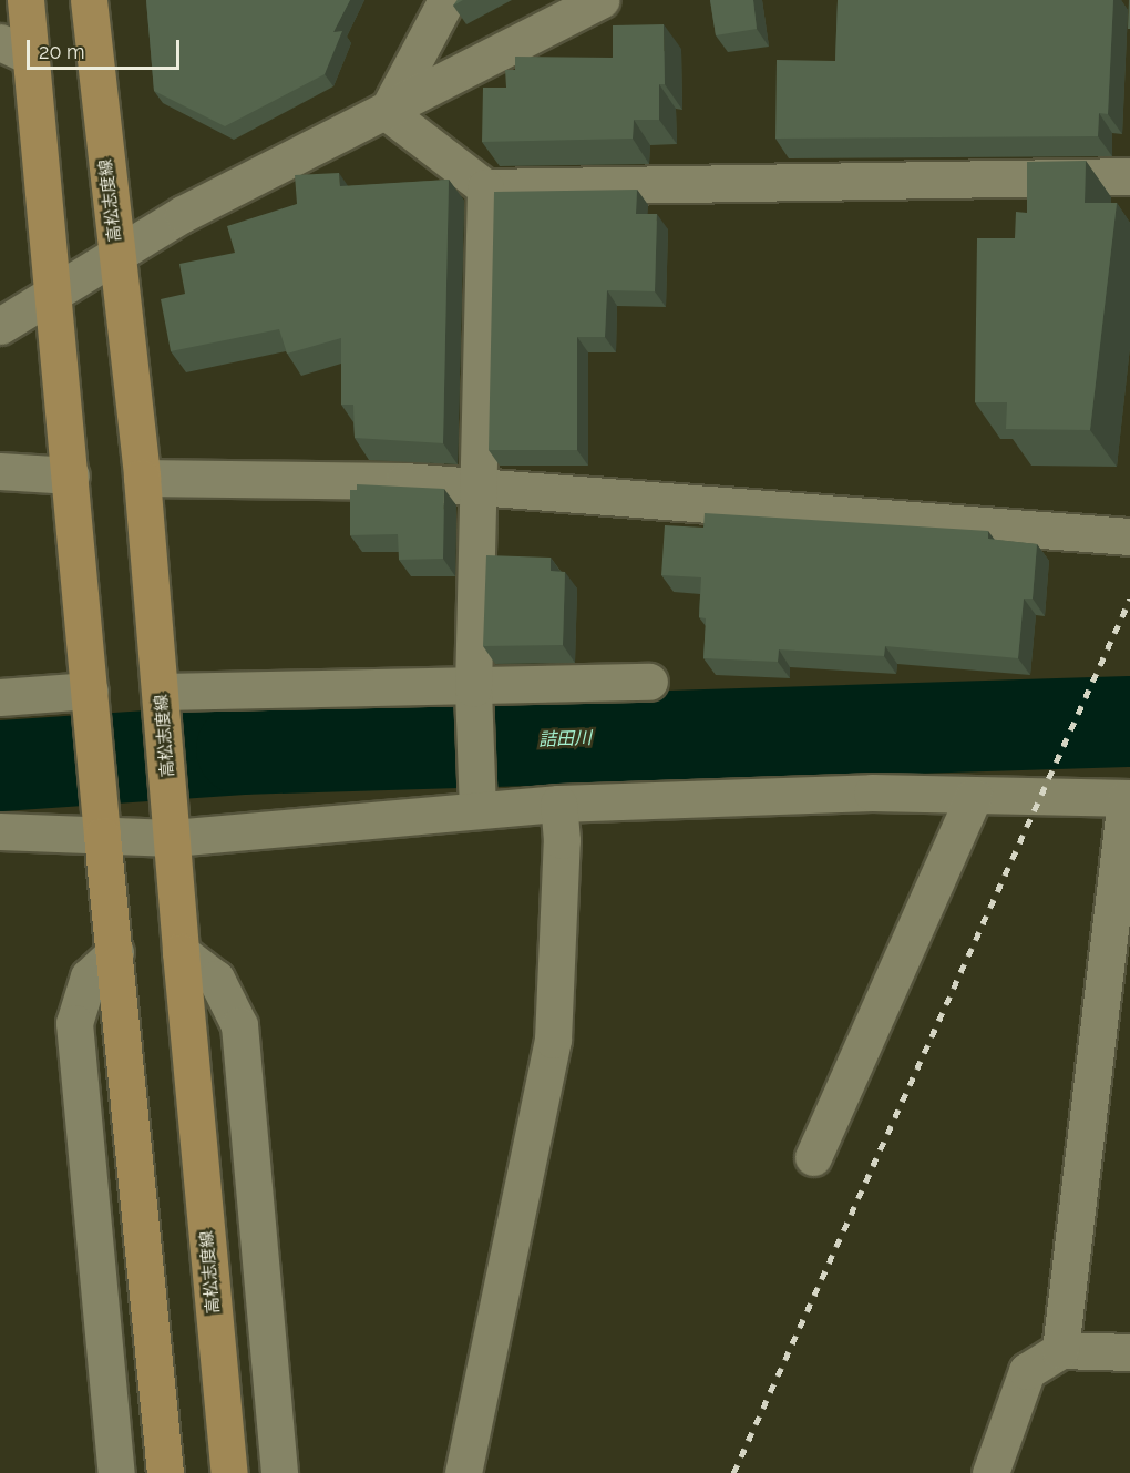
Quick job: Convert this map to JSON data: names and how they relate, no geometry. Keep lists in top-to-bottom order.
{
  "streets": {
    "main road": ["高松志度線"]
  },
  "water": ["詰田川"],
  "scale_bar": "20 m"
}
